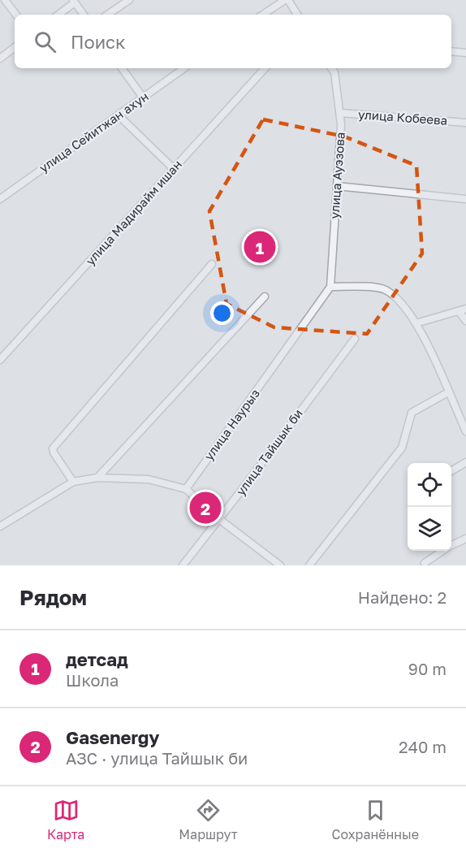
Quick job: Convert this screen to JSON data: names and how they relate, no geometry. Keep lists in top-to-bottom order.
{
  "streets": {
    "street": [
      "улица Кобеева",
      "улица Сейитжан ахун",
      "улица Ауэзова",
      "улица Мадирайм ишан",
      "улица Наурыз",
      "улица Тайшык би"
    ]
  },
  "crossings": [
    ["улица Кобеева", "улица Ауэзова"],
    ["улица Ауэзова", "улица Наурыз"]
  ],
  "page": {
    "search": "Поиск",
    "pins": ["1", "2"],
    "heading": ["Рядом", "Найдено: 2"],
    "list": [
      {
        "mark": "1",
        "name": "детсад",
        "note": "Школа",
        "value": "90 m"
      },
      {
        "mark": "2",
        "name": "Gasenergy",
        "note": "АЗС · улица Тайшык би",
        "value": "240 m"
      }
    ],
    "nav": ["Карта", "Маршрут", "Сохранённые"]
  }
}
